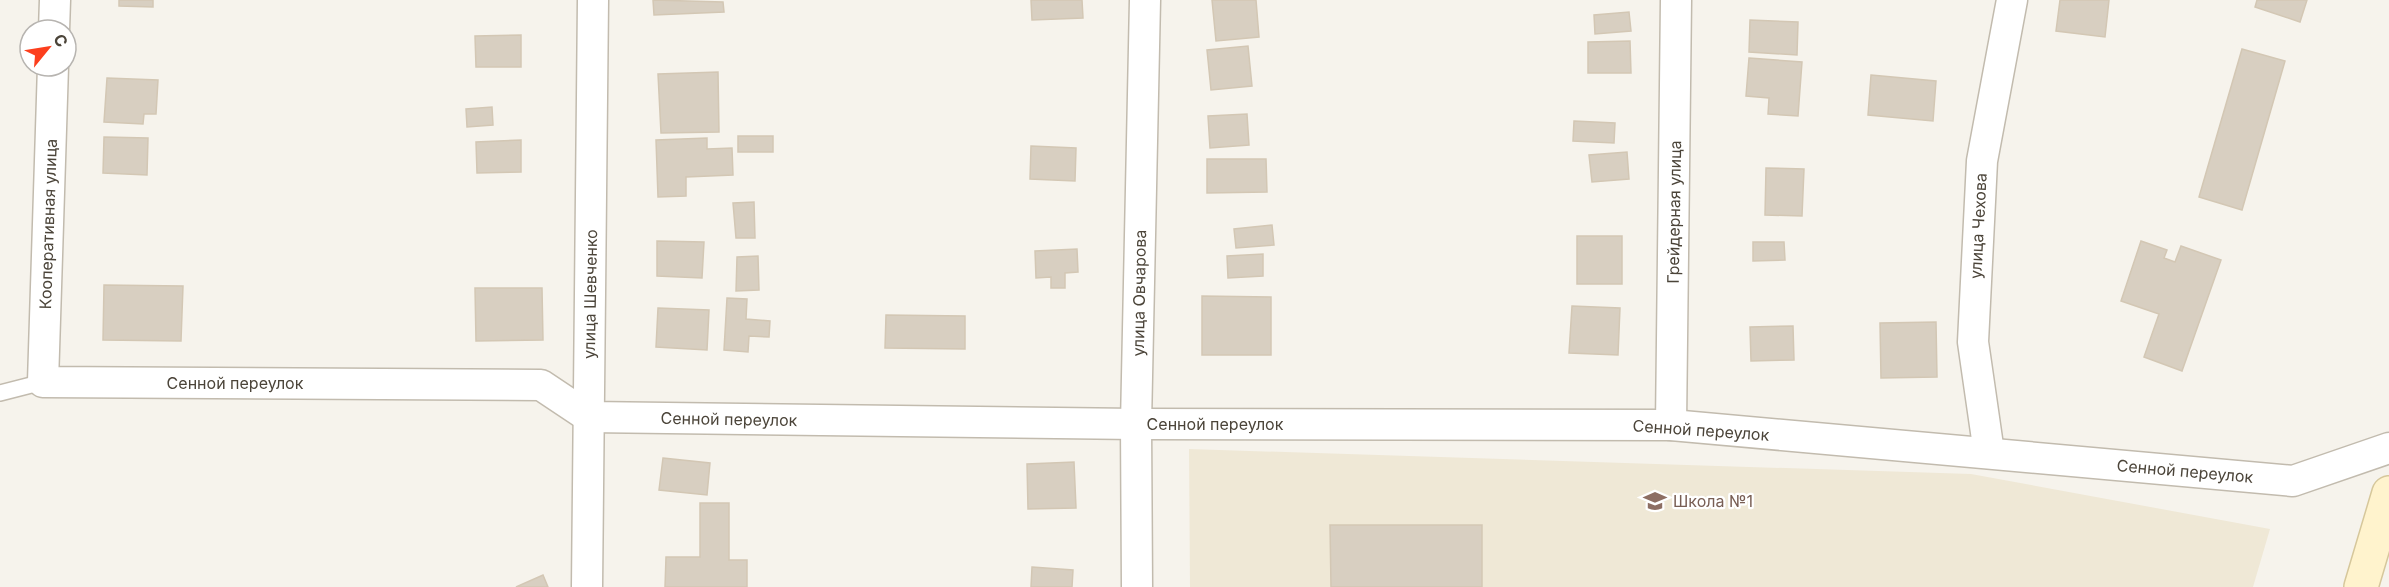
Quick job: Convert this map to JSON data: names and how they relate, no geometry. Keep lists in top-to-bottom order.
{
  "streets": {
    "street": [
      "Грейдерная улица",
      "Кооперативная улица",
      "улица Чехова",
      "улица Овчарова",
      "улица Шевченко",
      "Сенной переулок"
    ]
  },
  "crossings": [
    ["Грейдерная улица", "Сенной переулок"],
    ["Кооперативная улица", "Сенной переулок"],
    ["улица Чехова", "Сенной переулок"],
    ["улица Овчарова", "Сенной переулок"],
    ["улица Шевченко", "Сенной переулок"]
  ],
  "places": {
    "school or university": ["Школа №1"]
  },
  "north": "top right"
}
